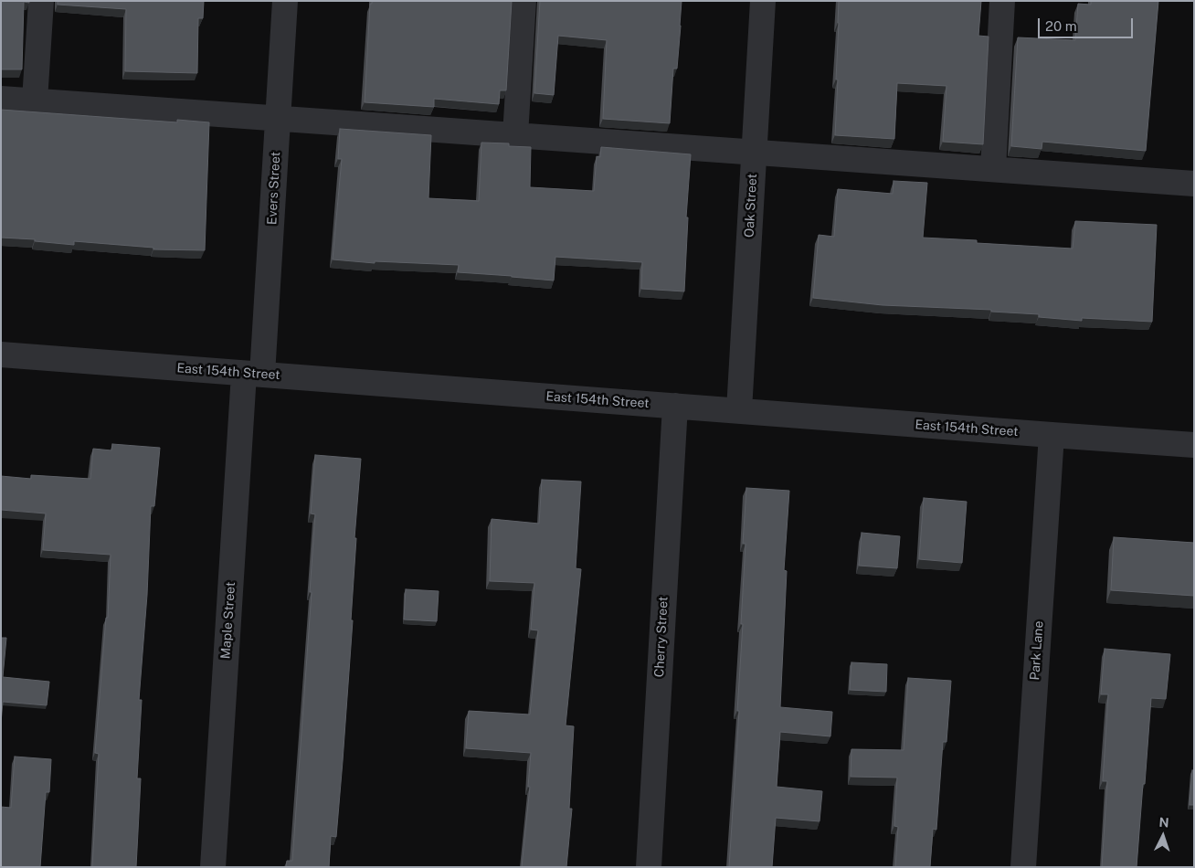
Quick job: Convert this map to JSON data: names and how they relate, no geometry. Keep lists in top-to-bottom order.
{
  "streets": {
    "street": [
      "Evers Street",
      "Oak Street",
      "East 154th Street",
      "Maple Street",
      "Cherry Street",
      "Park Lane"
    ]
  },
  "crossings": [
    ["Evers Street", "East 154th Street"],
    ["Evers Street", "Maple Street"],
    ["Oak Street", "East 154th Street"],
    ["East 154th Street", "Maple Street"],
    ["East 154th Street", "Cherry Street"],
    ["East 154th Street", "Park Lane"]
  ],
  "scale_bar": "20 m",
  "north": "top"
}
